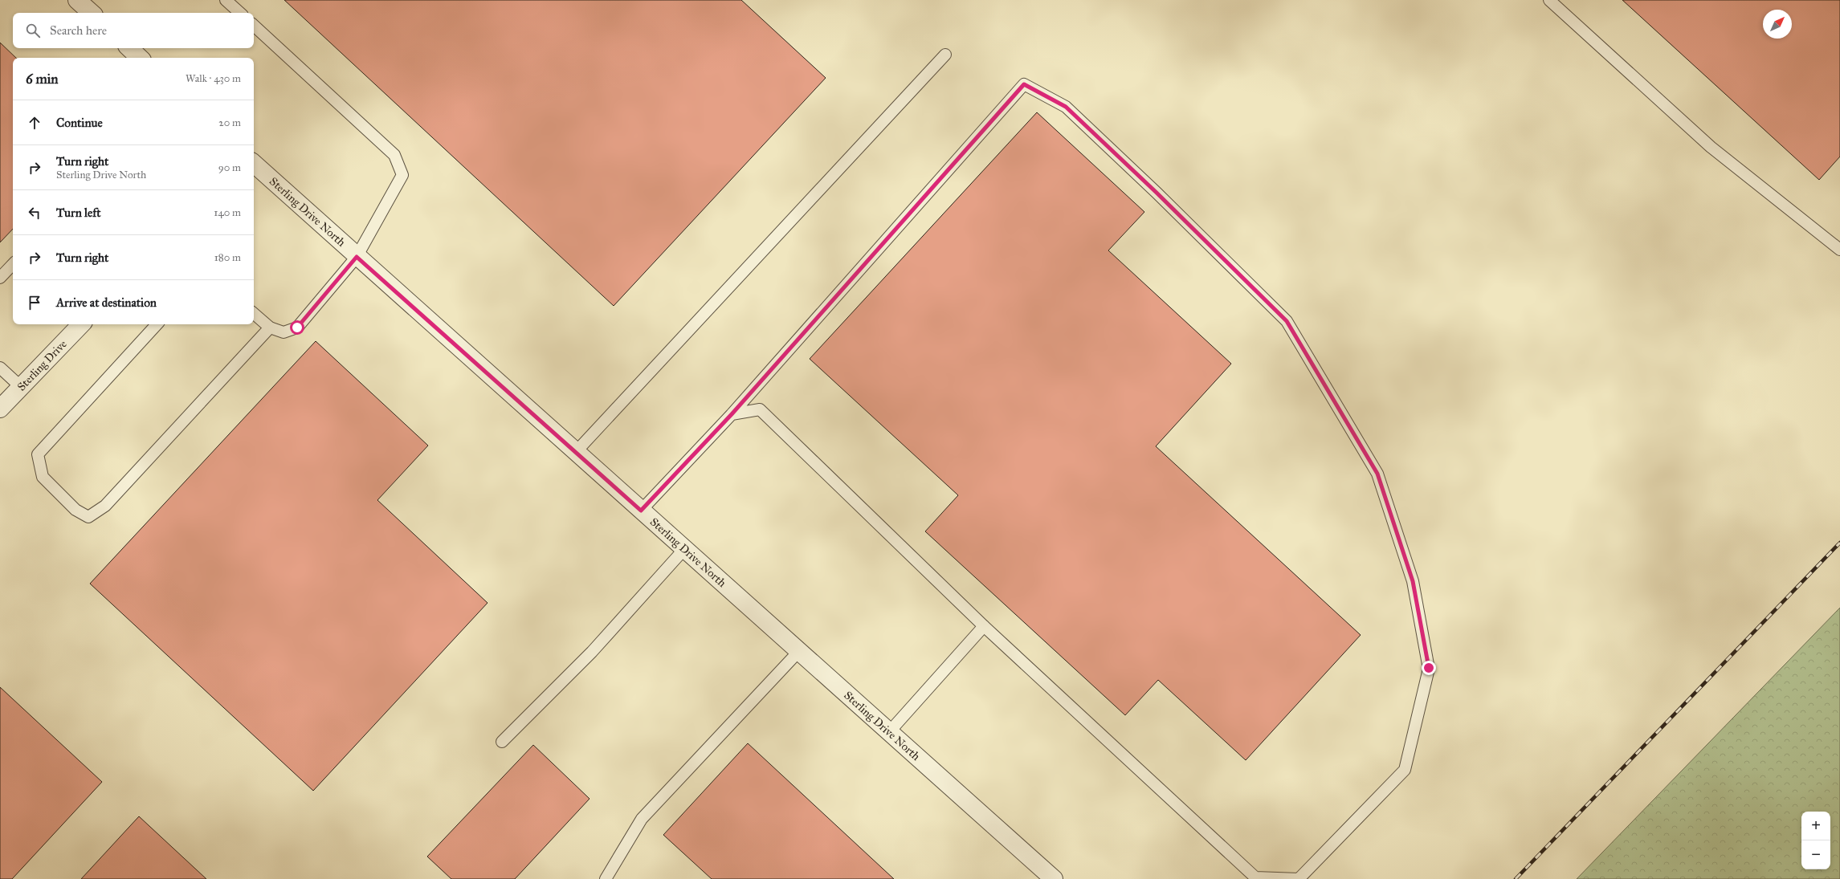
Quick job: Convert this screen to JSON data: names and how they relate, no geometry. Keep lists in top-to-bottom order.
{
  "streets": {
    "street": ["Sterling Drive North", "Sterling Drive"]
  },
  "north": "top right",
  "page": {
    "search": "Search here",
    "heading": ["6 min", "Walk · 430 m"],
    "list": [
      ["Continue", "20 m"],
      ["Turn right", "Sterling Drive North", "90 m"],
      ["Turn left", "140 m"],
      ["Turn right", "180 m"],
      "Arrive at destination"
    ],
    "map_buttons": ["+", "−"]
  }
}
